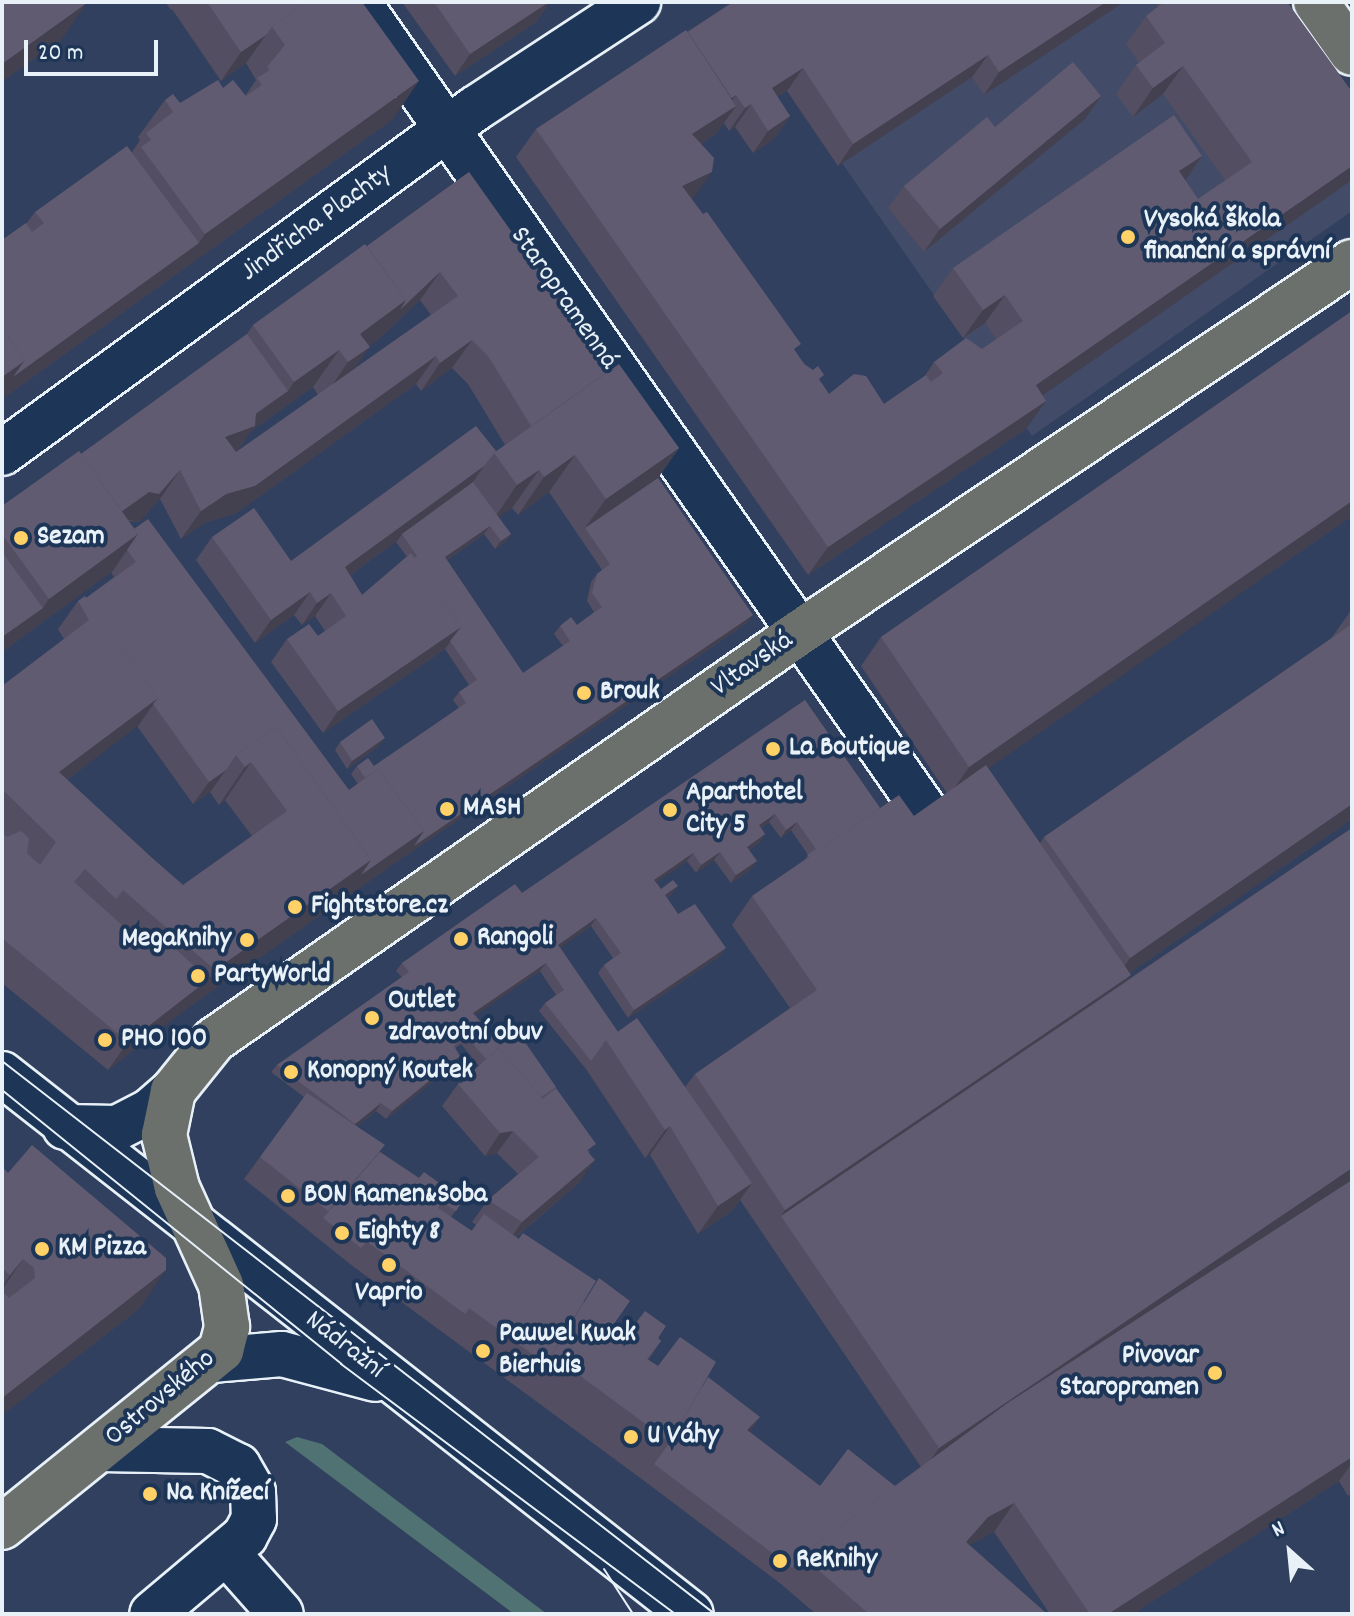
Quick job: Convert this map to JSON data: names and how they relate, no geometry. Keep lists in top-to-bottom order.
{
  "streets": {
    "main road": ["Vltavská", "Ostrovského"],
    "street": ["Jindřicha Plachty", "Staropramenná", "Nádražní"]
  },
  "crossings": [
    ["Jindřicha Plachty", "Staropramenná"],
    ["Staropramenná", "Vltavská"],
    ["Vltavská", "Nádražní"],
    ["Vltavská", "Ostrovského"],
    ["Nádražní", "Ostrovského"]
  ],
  "places": [
    "Vysoká škola finanční a správní",
    "Sezam",
    "Brouk",
    "La Boutique",
    "MASH",
    "Aparthotel City 5",
    "Fightstore.cz",
    "Rangoli",
    "MegaKnihy",
    "PartyWorld",
    "Outlet zdravotní obuv",
    "PHO 100",
    "Konopný Koutek",
    "BON Ramen&Soba",
    "Eighty 8",
    "KM Pizza",
    "Vaprio",
    "Pauwel Kwak Bierhuis",
    "Pivovar Staropramen",
    "U Váhy",
    "Na Knížecí",
    "ReKnihy"
  ],
  "scale_bar": "20 m",
  "north": "top left"
}
